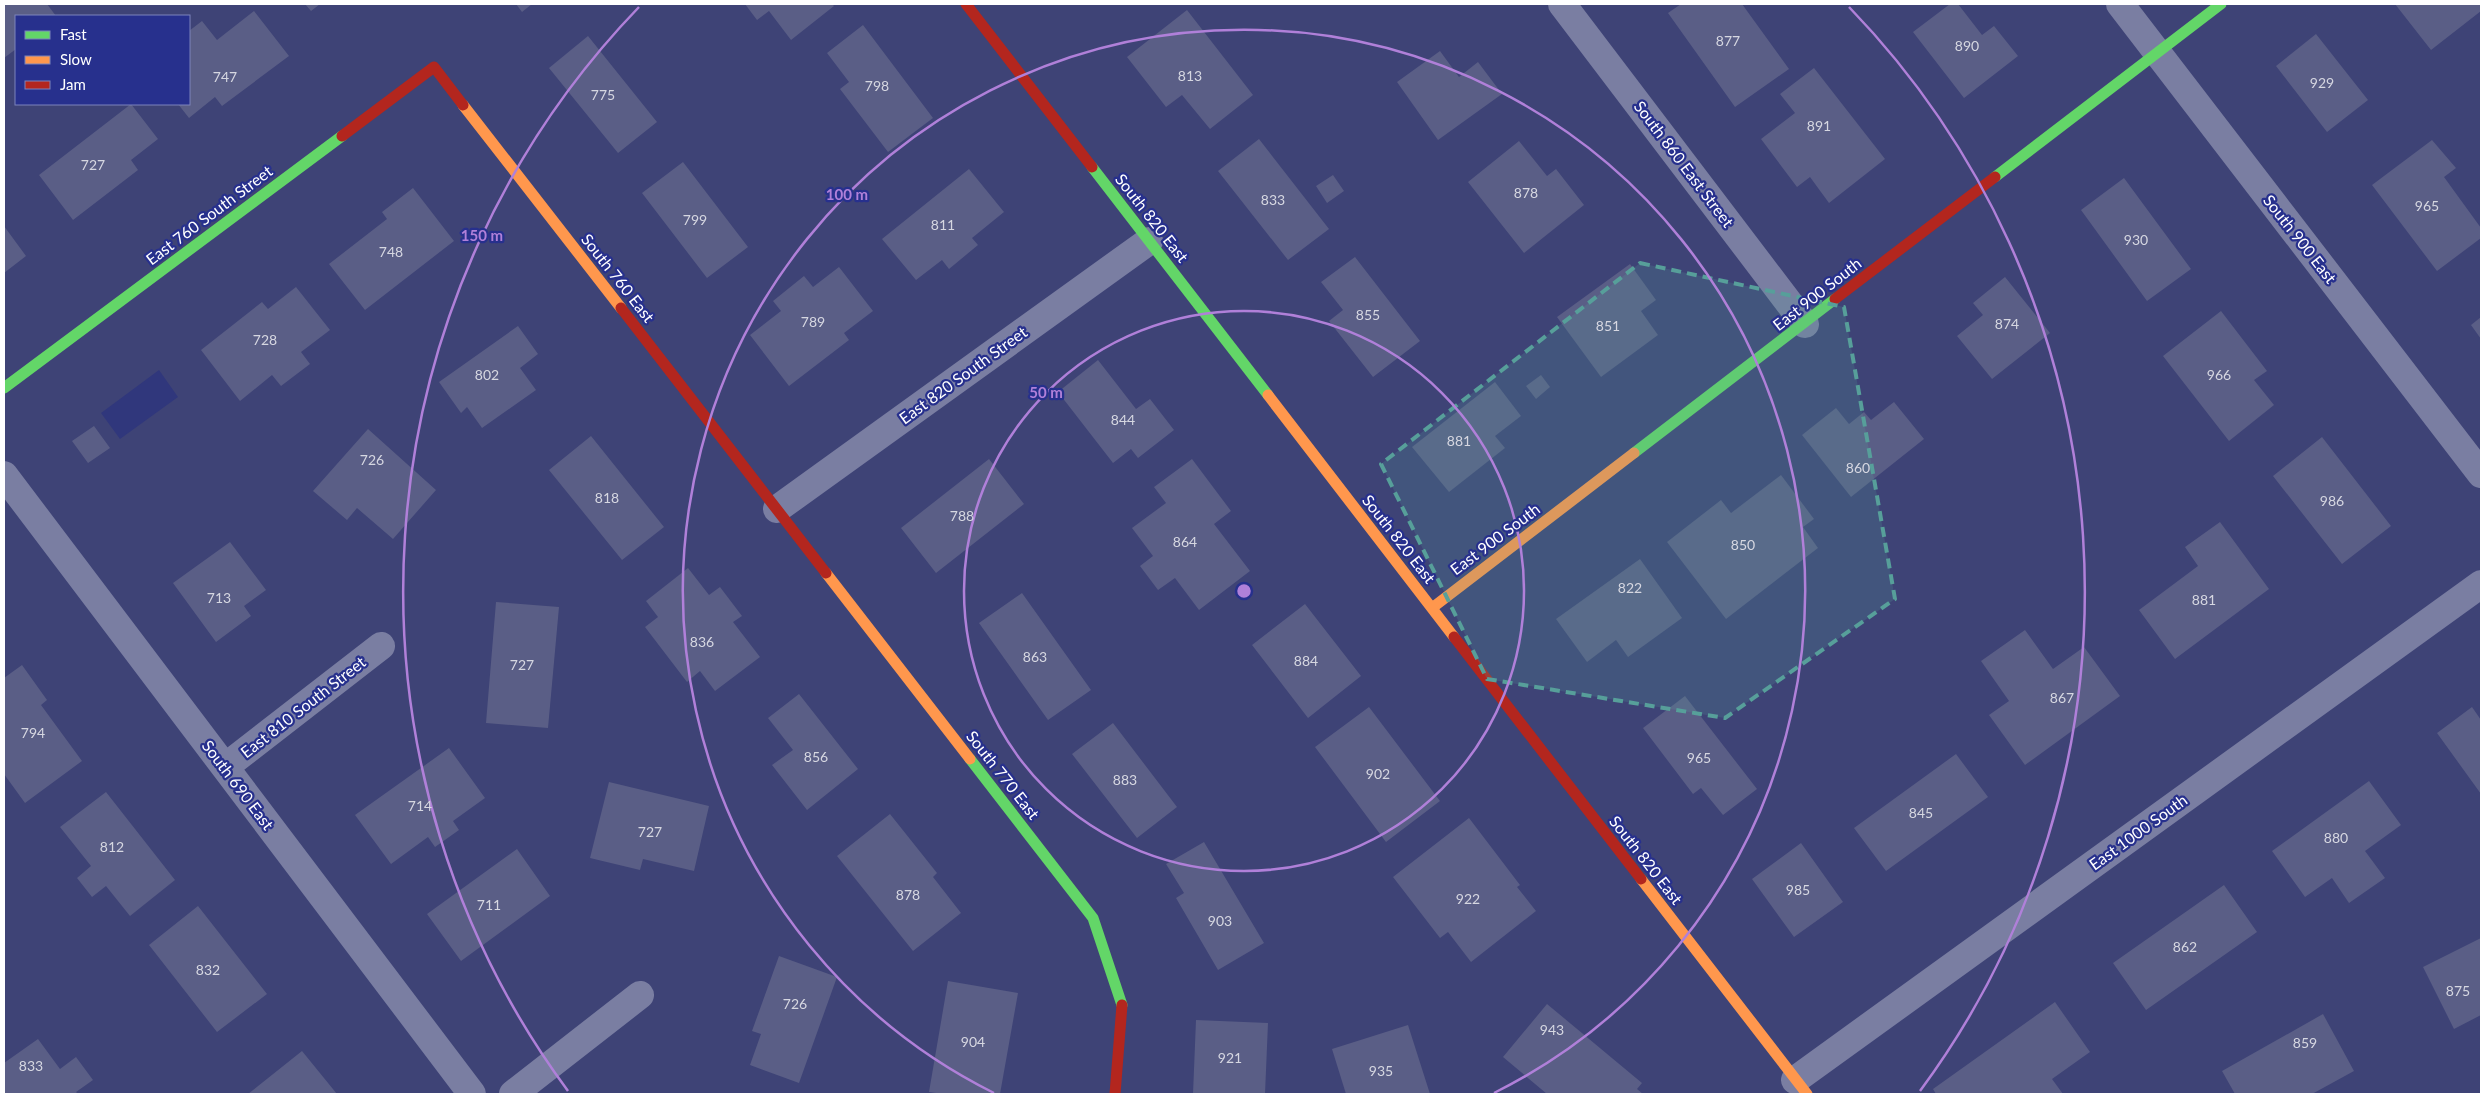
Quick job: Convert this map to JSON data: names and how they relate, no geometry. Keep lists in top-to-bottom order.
{
  "streets": {
    "street": [
      "South 860 East Street",
      "East 760 South Street",
      "South 820 East",
      "South 900 East",
      "South 760 East",
      "East 900 South",
      "East 820 South Street",
      "East 810 South Street",
      "South 770 East",
      "South 690 East",
      "East 1000 South"
    ]
  },
  "crossings": [
    ["South 860 East Street", "East 900 South"],
    ["East 760 South Street", "South 760 East"],
    ["South 820 East", "East 900 South"],
    ["South 820 East", "East 820 South Street"],
    ["South 820 East", "East 1000 South"],
    ["South 900 East", "East 900 South"],
    ["South 760 East", "East 820 South Street"],
    ["South 760 East", "South 770 East"],
    ["East 820 South Street", "South 770 East"],
    ["East 810 South Street", "South 690 East"]
  ],
  "house_numbers": [
    "877",
    "890",
    "813",
    "747",
    "929",
    "798",
    "775",
    "891",
    "727",
    "878",
    "833",
    "965",
    "799",
    "811",
    "930",
    "748",
    "855",
    "789",
    "874",
    "851",
    "728",
    "802",
    "966",
    "844",
    "881",
    "726",
    "860",
    "818",
    "986",
    "788",
    "864",
    "850",
    "822",
    "713",
    "881",
    "836",
    "863",
    "884",
    "727",
    "867",
    "794",
    "856",
    "965",
    "902",
    "883",
    "714",
    "845",
    "727",
    "880",
    "812",
    "985",
    "878",
    "922",
    "711",
    "903",
    "862",
    "832",
    "875",
    "726",
    "943",
    "904",
    "859",
    "921",
    "833",
    "935"
  ],
  "legend": ["Fast", "Slow", "Jam"],
  "rings": ["100 m", "150 m", "50 m"]
}
